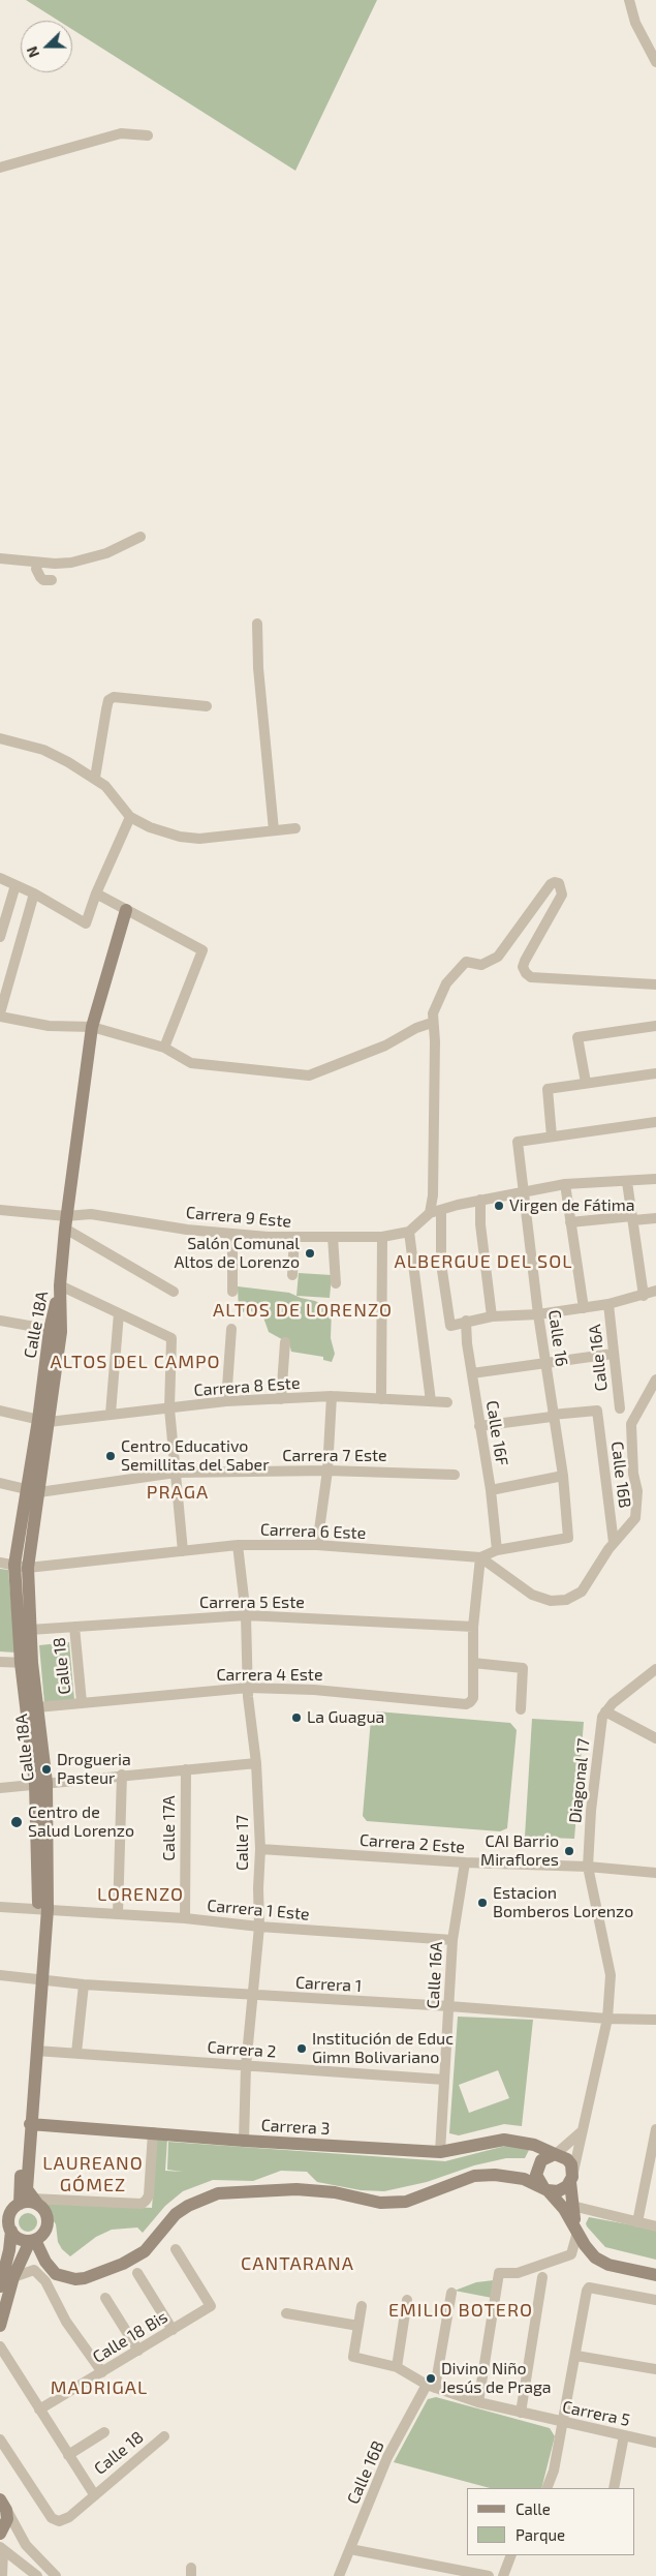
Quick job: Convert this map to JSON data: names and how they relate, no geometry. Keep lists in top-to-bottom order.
{
  "streets": {
    "street": [
      "Carrera 9 Este",
      "Calle 18A",
      "Calle 16",
      "Calle 16A",
      "Carrera 8 Este",
      "Calle 16F",
      "Carrera 7 Este",
      "Calle 16B",
      "Carrera 6 Este",
      "Carrera 5 Este",
      "Calle 18",
      "Carrera 4 Este",
      "Diagonal 17",
      "Calle 17A",
      "Calle 17",
      "Carrera 2 Este",
      "Carrera 1 Este",
      "Carrera 1",
      "Carrera 2",
      "Carrera 3",
      "Calle 18 Bis",
      "Carrera 5"
    ]
  },
  "crossings": [
    ["Carrera 9 Este", "Calle 18A"],
    ["Calle 18A", "Carrera 8 Este"],
    ["Calle 18A", "Carrera 7 Este"],
    ["Calle 18A", "Carrera 6 Este"],
    ["Calle 18A", "Carrera 5 Este"],
    ["Calle 18A", "Carrera 4 Este"],
    ["Calle 18A", "Carrera 1 Este"],
    ["Calle 18A", "Carrera 1"],
    ["Calle 18A", "Carrera 2"],
    ["Calle 18A", "Carrera 3"],
    ["Calle 16", "Calle 16F"],
    ["Calle 16", "Calle 16B"],
    ["Calle 16A", "Carrera 2 Este"],
    ["Calle 16A", "Carrera 1 Este"],
    ["Calle 16A", "Carrera 1"],
    ["Calle 16A", "Carrera 2"],
    ["Calle 16A", "Carrera 3"],
    ["Calle 16B", "Carrera 5"],
    ["Carrera 6 Este", "Calle 17"],
    ["Carrera 5 Este", "Calle 18"],
    ["Carrera 5 Este", "Calle 17"],
    ["Calle 18", "Carrera 4 Este"],
    ["Carrera 4 Este", "Calle 17"],
    ["Diagonal 17", "Carrera 2 Este"],
    ["Diagonal 17", "Carrera 1"],
    ["Diagonal 17", "Carrera 3"],
    ["Calle 17A", "Carrera 1 Este"],
    ["Calle 17", "Carrera 2 Este"],
    ["Calle 17", "Carrera 1 Este"],
    ["Calle 17", "Carrera 1"],
    ["Calle 17", "Carrera 2"],
    ["Calle 17", "Carrera 3"]
  ],
  "districts": [
    "ALBERGUE DEL SOL",
    "ALTOS DE LORENZO",
    "ALTOS DEL CAMPO",
    "PRAGA",
    "LORENZO",
    "LAUREANO GÓMEZ",
    "CANTARANA",
    "EMILIO BOTERO",
    "MADRIGAL"
  ],
  "places": [
    "Virgen de Fátima",
    "Salón Comunal Altos de Lorenzo",
    "Centro Educativo Semillitas del Saber",
    "La Guagua",
    "Drogueria Pasteur",
    "Centro de Salud Lorenzo",
    "CAI Barrio Miraflores",
    "Estacion Bomberos Lorenzo",
    "Institución de Educ Gimn Bolivariano",
    "Divino Niño Jesús de Praga"
  ],
  "legend": ["Calle", "Parque"],
  "north": "left"
}
